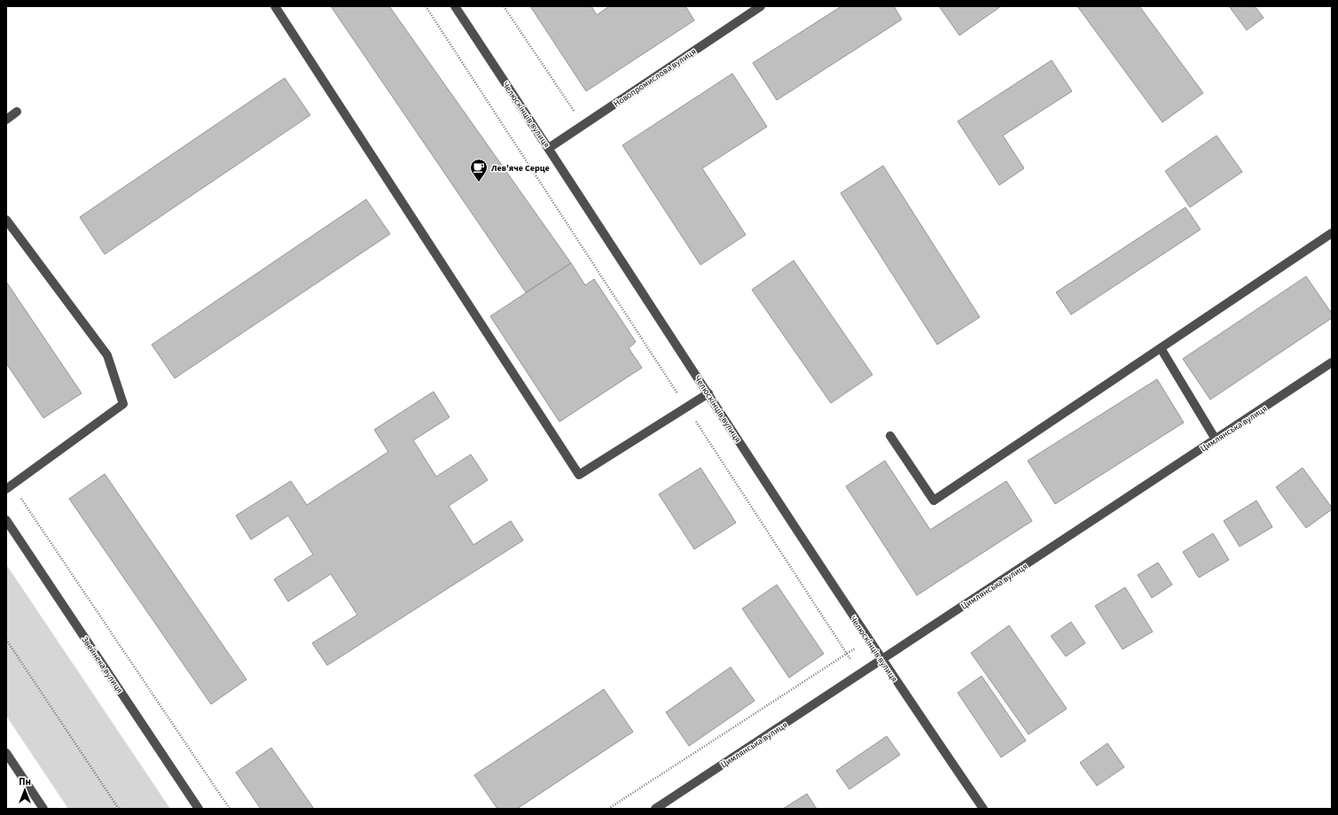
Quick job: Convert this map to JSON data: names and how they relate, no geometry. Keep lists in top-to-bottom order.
{
  "streets": {
    "street": [
      "Новопромислова вулиця",
      "Челюскінців вулиця",
      "Цимлянська вулиця",
      "Звейнека вулиця"
    ]
  },
  "crossings": [
    ["Новопромислова вулиця", "Челюскінців вулиця"],
    ["Челюскінців вулиця", "Цимлянська вулиця"]
  ],
  "places": {
    "cafe": ["Лев'яче Серце"]
  },
  "north": "top"
}
